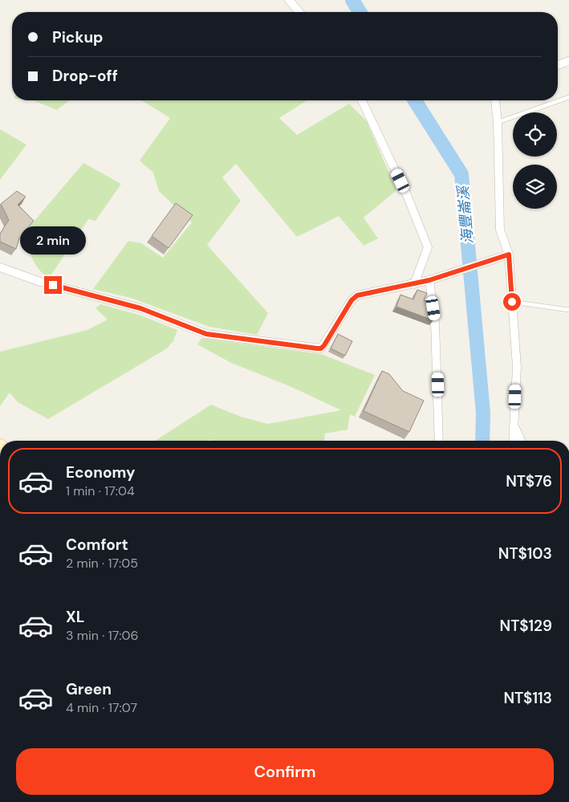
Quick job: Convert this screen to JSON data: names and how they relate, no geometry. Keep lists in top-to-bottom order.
{
  "water": ["海豐崙溪"],
  "page": {
    "banner": ["Pickup", "Drop-off"],
    "bubble": "2 min",
    "list": [
      {
        "name": "Economy",
        "note": "1 min · 17:04",
        "value": "NT$76"
      },
      {
        "name": "Comfort",
        "note": "2 min · 17:05",
        "value": "NT$103"
      },
      {
        "name": "XL",
        "note": "3 min · 17:06",
        "value": "NT$129"
      },
      {
        "name": "Green",
        "note": "4 min · 17:07",
        "value": "NT$113"
      }
    ],
    "buttons": "Confirm"
  }
}
